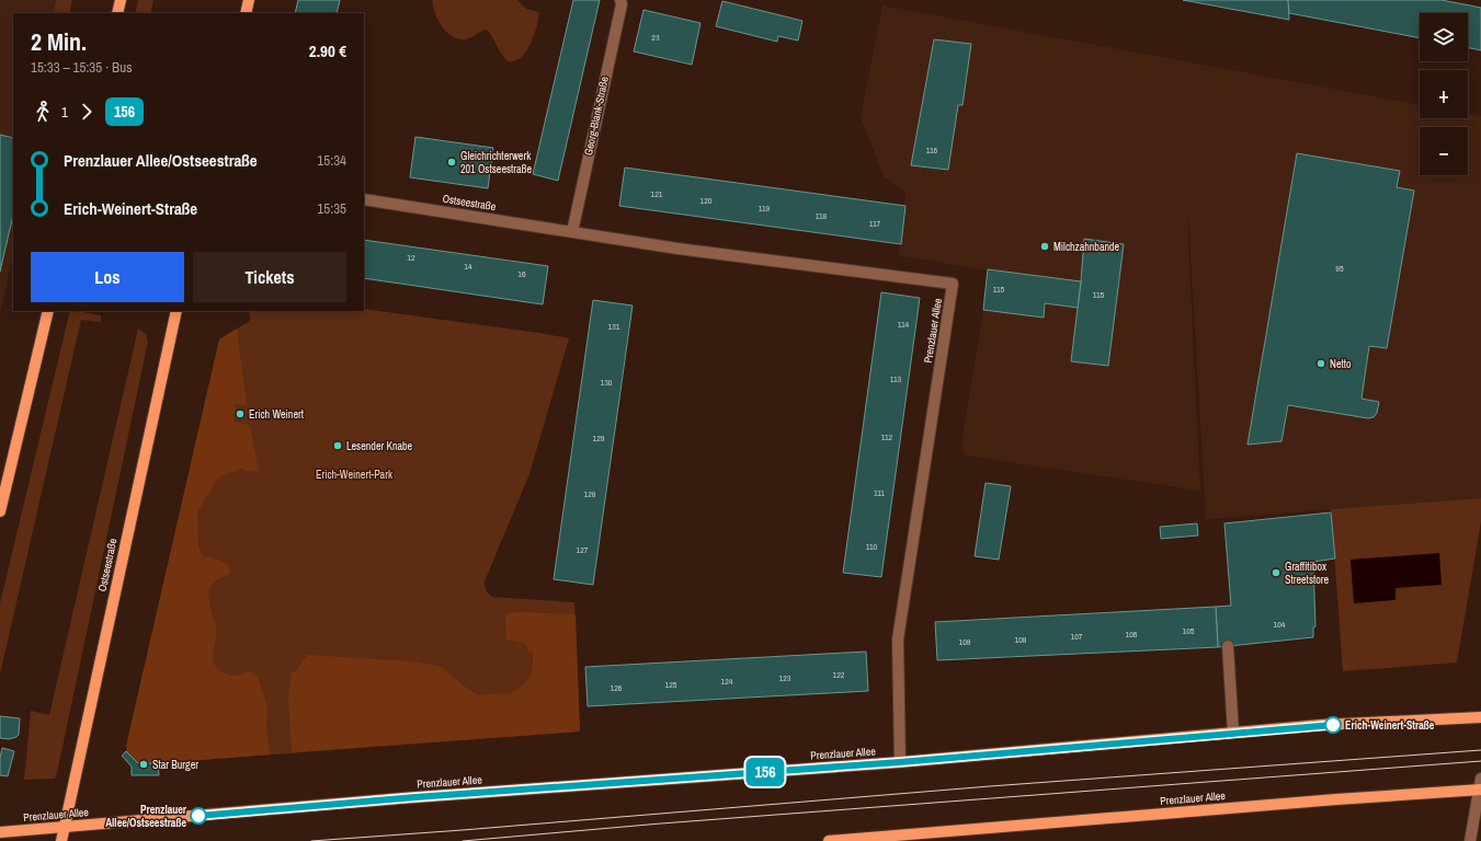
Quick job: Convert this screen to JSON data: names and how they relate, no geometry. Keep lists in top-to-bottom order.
{
  "streets": {
    "main road": ["Ostseestraße", "Prenzlauer Allee"],
    "street": ["Georg-Blank-Straße"]
  },
  "crossings": [
    ["Georg-Blank-Straße", "Ostseestraße"],
    ["Georg-Blank-Straße", "Prenzlauer Allee"],
    ["Ostseestraße", "Prenzlauer Allee"]
  ],
  "parks": ["Erich-Weinert-Park"],
  "places": [
    "Gleichrichterwerk 201 Ostseestraße",
    "Milchzahnbande",
    "Netto",
    "Erich Weinert",
    "Lesender Knabe",
    "Graffitibox Streetstore",
    "Erich-Weinert-Straße",
    "Star Burger",
    "Prenzlauer Allee/Ostseestraße"
  ],
  "lines": ["bus line 156"],
  "house_numbers": [
    "23",
    "116",
    "121",
    "120",
    "119",
    "118",
    "117",
    "12",
    "14",
    "95",
    "16",
    "115",
    "115",
    "114",
    "131",
    "113",
    "130",
    "112",
    "129",
    "111",
    "128",
    "110",
    "127",
    "104",
    "105",
    "106",
    "107",
    "108",
    "109",
    "122",
    "123",
    "124",
    "125",
    "126"
  ],
  "page": {
    "on_map": "156",
    "map_buttons": ["+", "−"],
    "heading": ["2 Min.", "15:33 – 15:35 · Bus", "2.90 €"],
    "legs": ["1", "156"],
    "list": [
      {
        "name": "Prenzlauer Allee/Ostseestraße",
        "value": "15:34"
      },
      {
        "name": "Erich-Weinert-Straße",
        "value": "15:35"
      }
    ],
    "buttons": ["Los", "Tickets"]
  }
}
